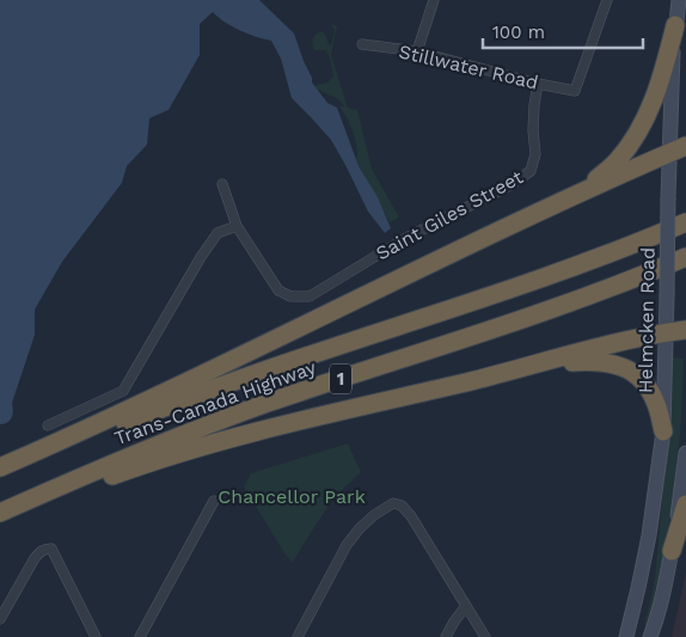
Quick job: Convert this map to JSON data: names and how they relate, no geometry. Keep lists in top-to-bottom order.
{
  "streets": {
    "highway": ["1", "Trans-Canada Highway"],
    "main road": ["Helmcken Road"],
    "street": ["Stillwater Road", "Saint Giles Street"]
  },
  "crossings": [
    ["Stillwater Road", "Saint Giles Street"]
  ],
  "parks": ["Chancellor Park"],
  "scale_bar": "100 m"
}
